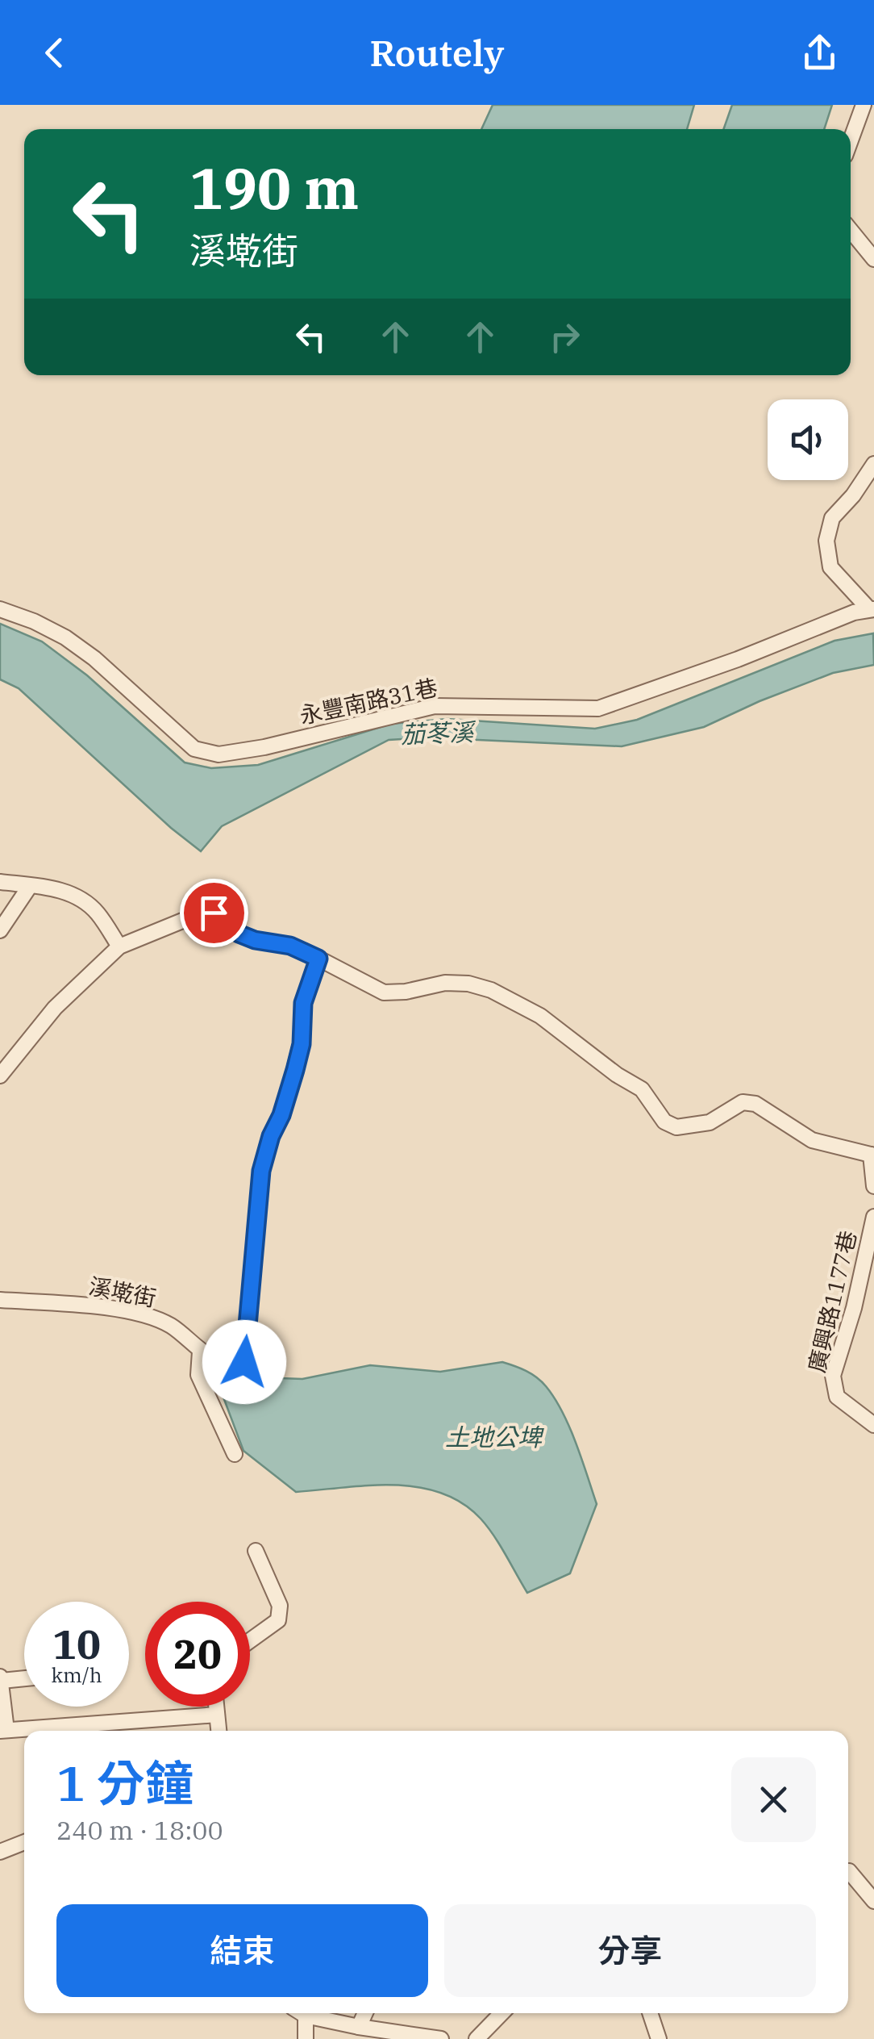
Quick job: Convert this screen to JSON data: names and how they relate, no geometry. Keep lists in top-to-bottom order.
{
  "streets": {
    "street": ["永豐南路31巷", "溪墘街", "廣興路1177巷"]
  },
  "water": ["茄苳溪", "土地公埤"],
  "page": {
    "header": "Routely",
    "turn": ["190 m", "溪墘街"],
    "speed": "10 km/h",
    "limit": "20",
    "heading": ["1 分鐘", "240 m · 18:00"],
    "buttons": ["結束", "分享"]
  }
}
